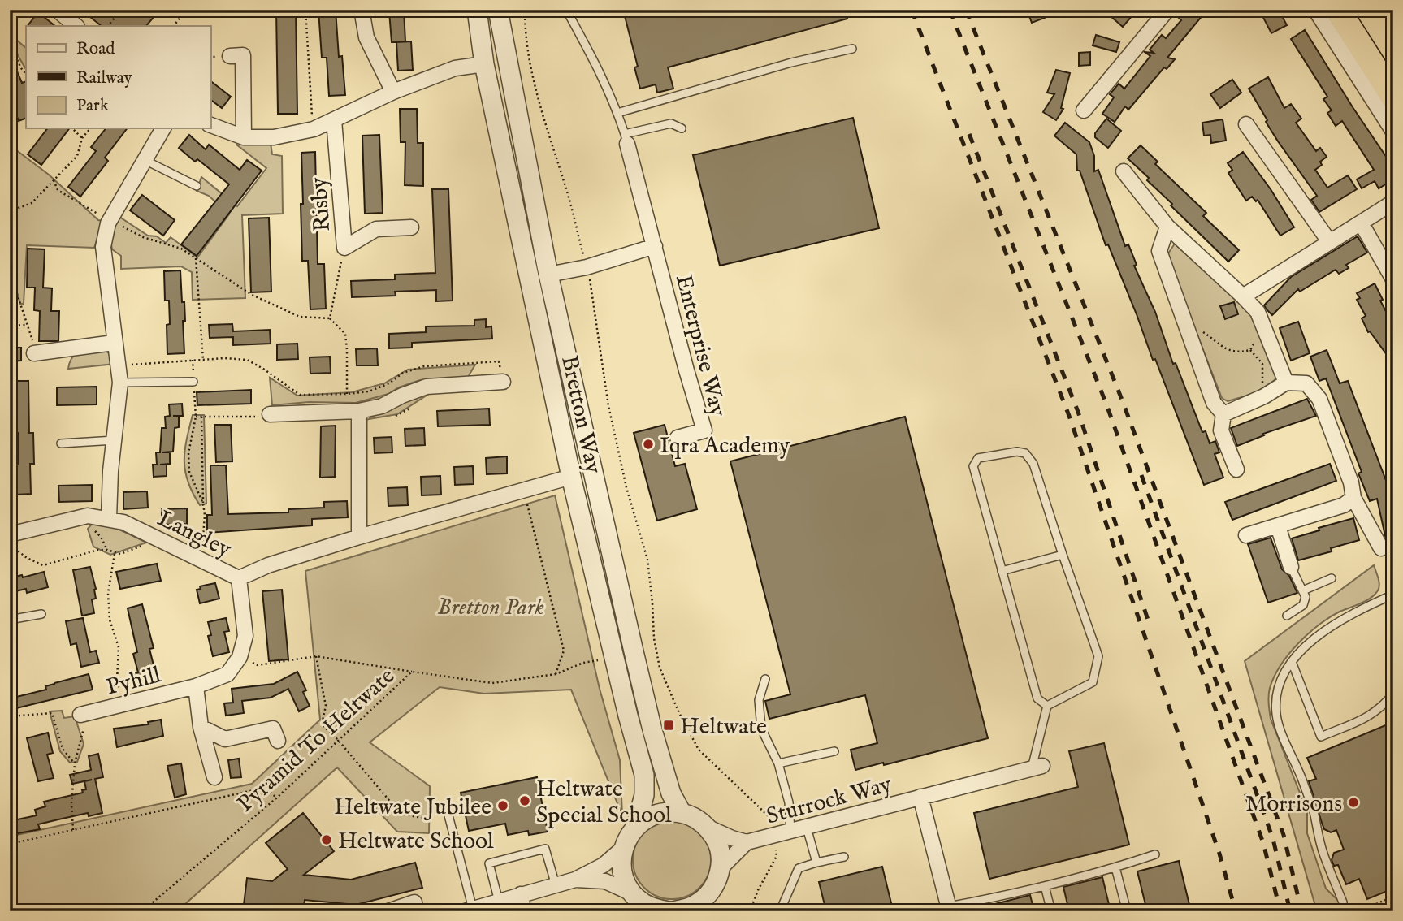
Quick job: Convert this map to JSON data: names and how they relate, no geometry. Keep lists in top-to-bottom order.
{
  "streets": {
    "street": [
      "Risby",
      "Enterprise Way",
      "Bretton Way",
      "Langley",
      "Pyhill",
      "Sturrock Way"
    ],
    "path": ["Pyramid To Heltwate"]
  },
  "crossings": [
    ["Bretton Way", "Langley"],
    ["Bretton Way", "Sturrock Way"]
  ],
  "parks": ["Bretton Park"],
  "places": {
    "other": [
      "Iqra Academy",
      "Heltwate Special School",
      "Morrisons",
      "Heltwate Jubilee",
      "Heltwate School"
    ],
    "transit": ["Heltwate"]
  },
  "legend": ["Road", "Railway", "Park"]
}
